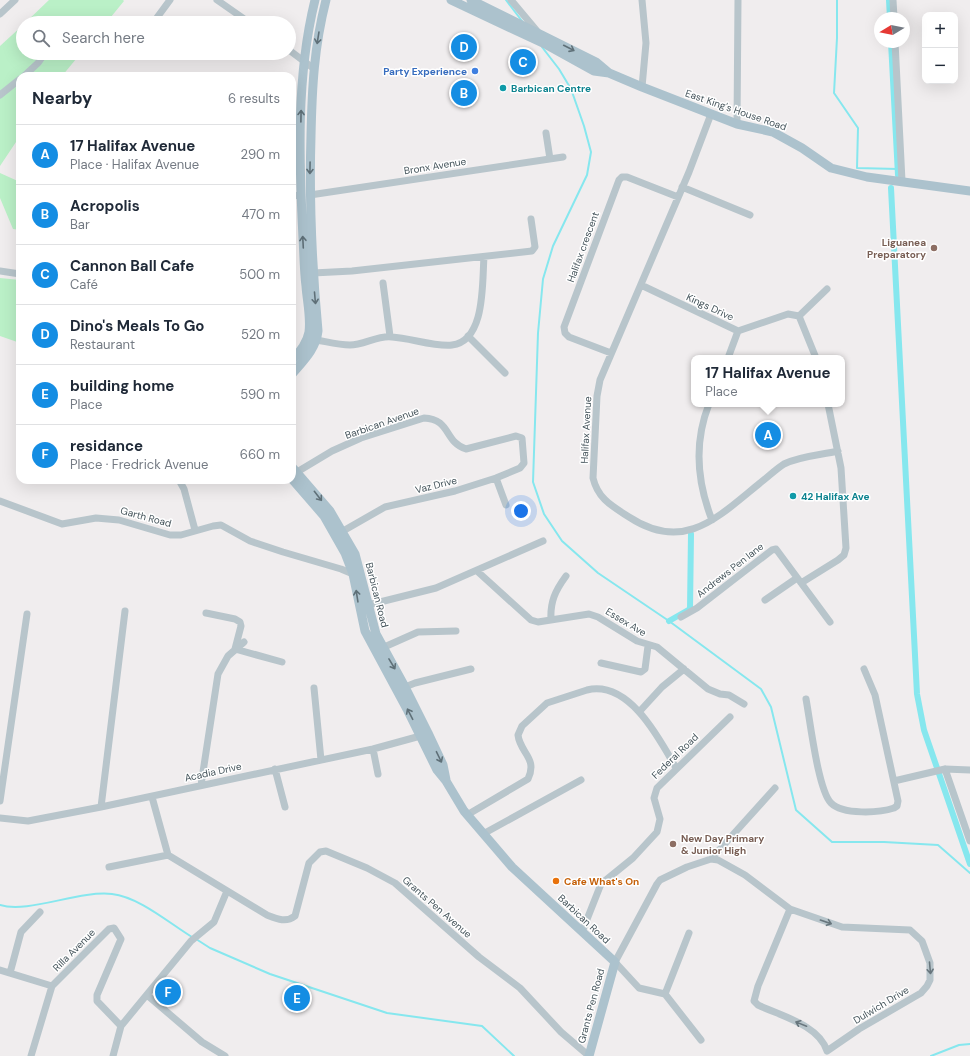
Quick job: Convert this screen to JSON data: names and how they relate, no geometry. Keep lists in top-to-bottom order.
{
  "streets": {
    "main road": ["East King's House Road", "Barbican Road", "Grants Pen Road"],
    "street": [
      "Bronx Avenue",
      "Halifax crescent",
      "Kings Drive",
      "Barbican Avenue",
      "Halifax Avenue",
      "Vaz Drive",
      "Garth Road",
      "Andrews Pen lane",
      "Essex Ave",
      "Federal Road",
      "Acadia Drive",
      "Grants Pen Avenue",
      "Rilla Avenue",
      "Dulwich Drive"
    ]
  },
  "crossings": [
    ["East King's House Road", "Halifax Avenue"],
    ["Halifax crescent", "Halifax Avenue"],
    ["Kings Drive", "Halifax Avenue"],
    ["Barbican Avenue", "Vaz Drive"],
    ["Vaz Drive", "Barbican Road"],
    ["Garth Road", "Barbican Road"],
    ["Barbican Road", "Federal Road"],
    ["Barbican Road", "Acadia Drive"],
    ["Barbican Road", "Grants Pen Road"],
    ["Grants Pen Avenue", "Grants Pen Road"]
  ],
  "places": [
    "Party Experience",
    "Barbican Centre",
    "Liguanea Preparatory",
    "42 Halifax Ave",
    "New Day Primary & Junior High",
    "Cafe What's On"
  ],
  "north": "left",
  "page": {
    "map_buttons": ["+", "−"],
    "search": "Search here",
    "pins": [
      "D",
      "C",
      "B",
      "A",
      "F",
      "E"
    ],
    "heading": ["Nearby", "6 results"],
    "list": [
      {
        "mark": "A",
        "name": "17 Halifax Avenue",
        "note": "Place · Halifax Avenue",
        "value": "290 m"
      },
      {
        "mark": "B",
        "name": "Acropolis",
        "note": "Bar",
        "value": "470 m"
      },
      {
        "mark": "C",
        "name": "Cannon Ball Cafe",
        "note": "Café",
        "value": "500 m"
      },
      {
        "mark": "D",
        "name": "Dino's Meals To Go",
        "note": "Restaurant",
        "value": "520 m"
      },
      {
        "mark": "E",
        "name": "building home",
        "note": "Place",
        "value": "590 m"
      },
      {
        "mark": "F",
        "name": "residance",
        "note": "Place · Fredrick Avenue",
        "value": "660 m"
      }
    ],
    "popup": ["17 Halifax Avenue", "Place"]
  }
}
